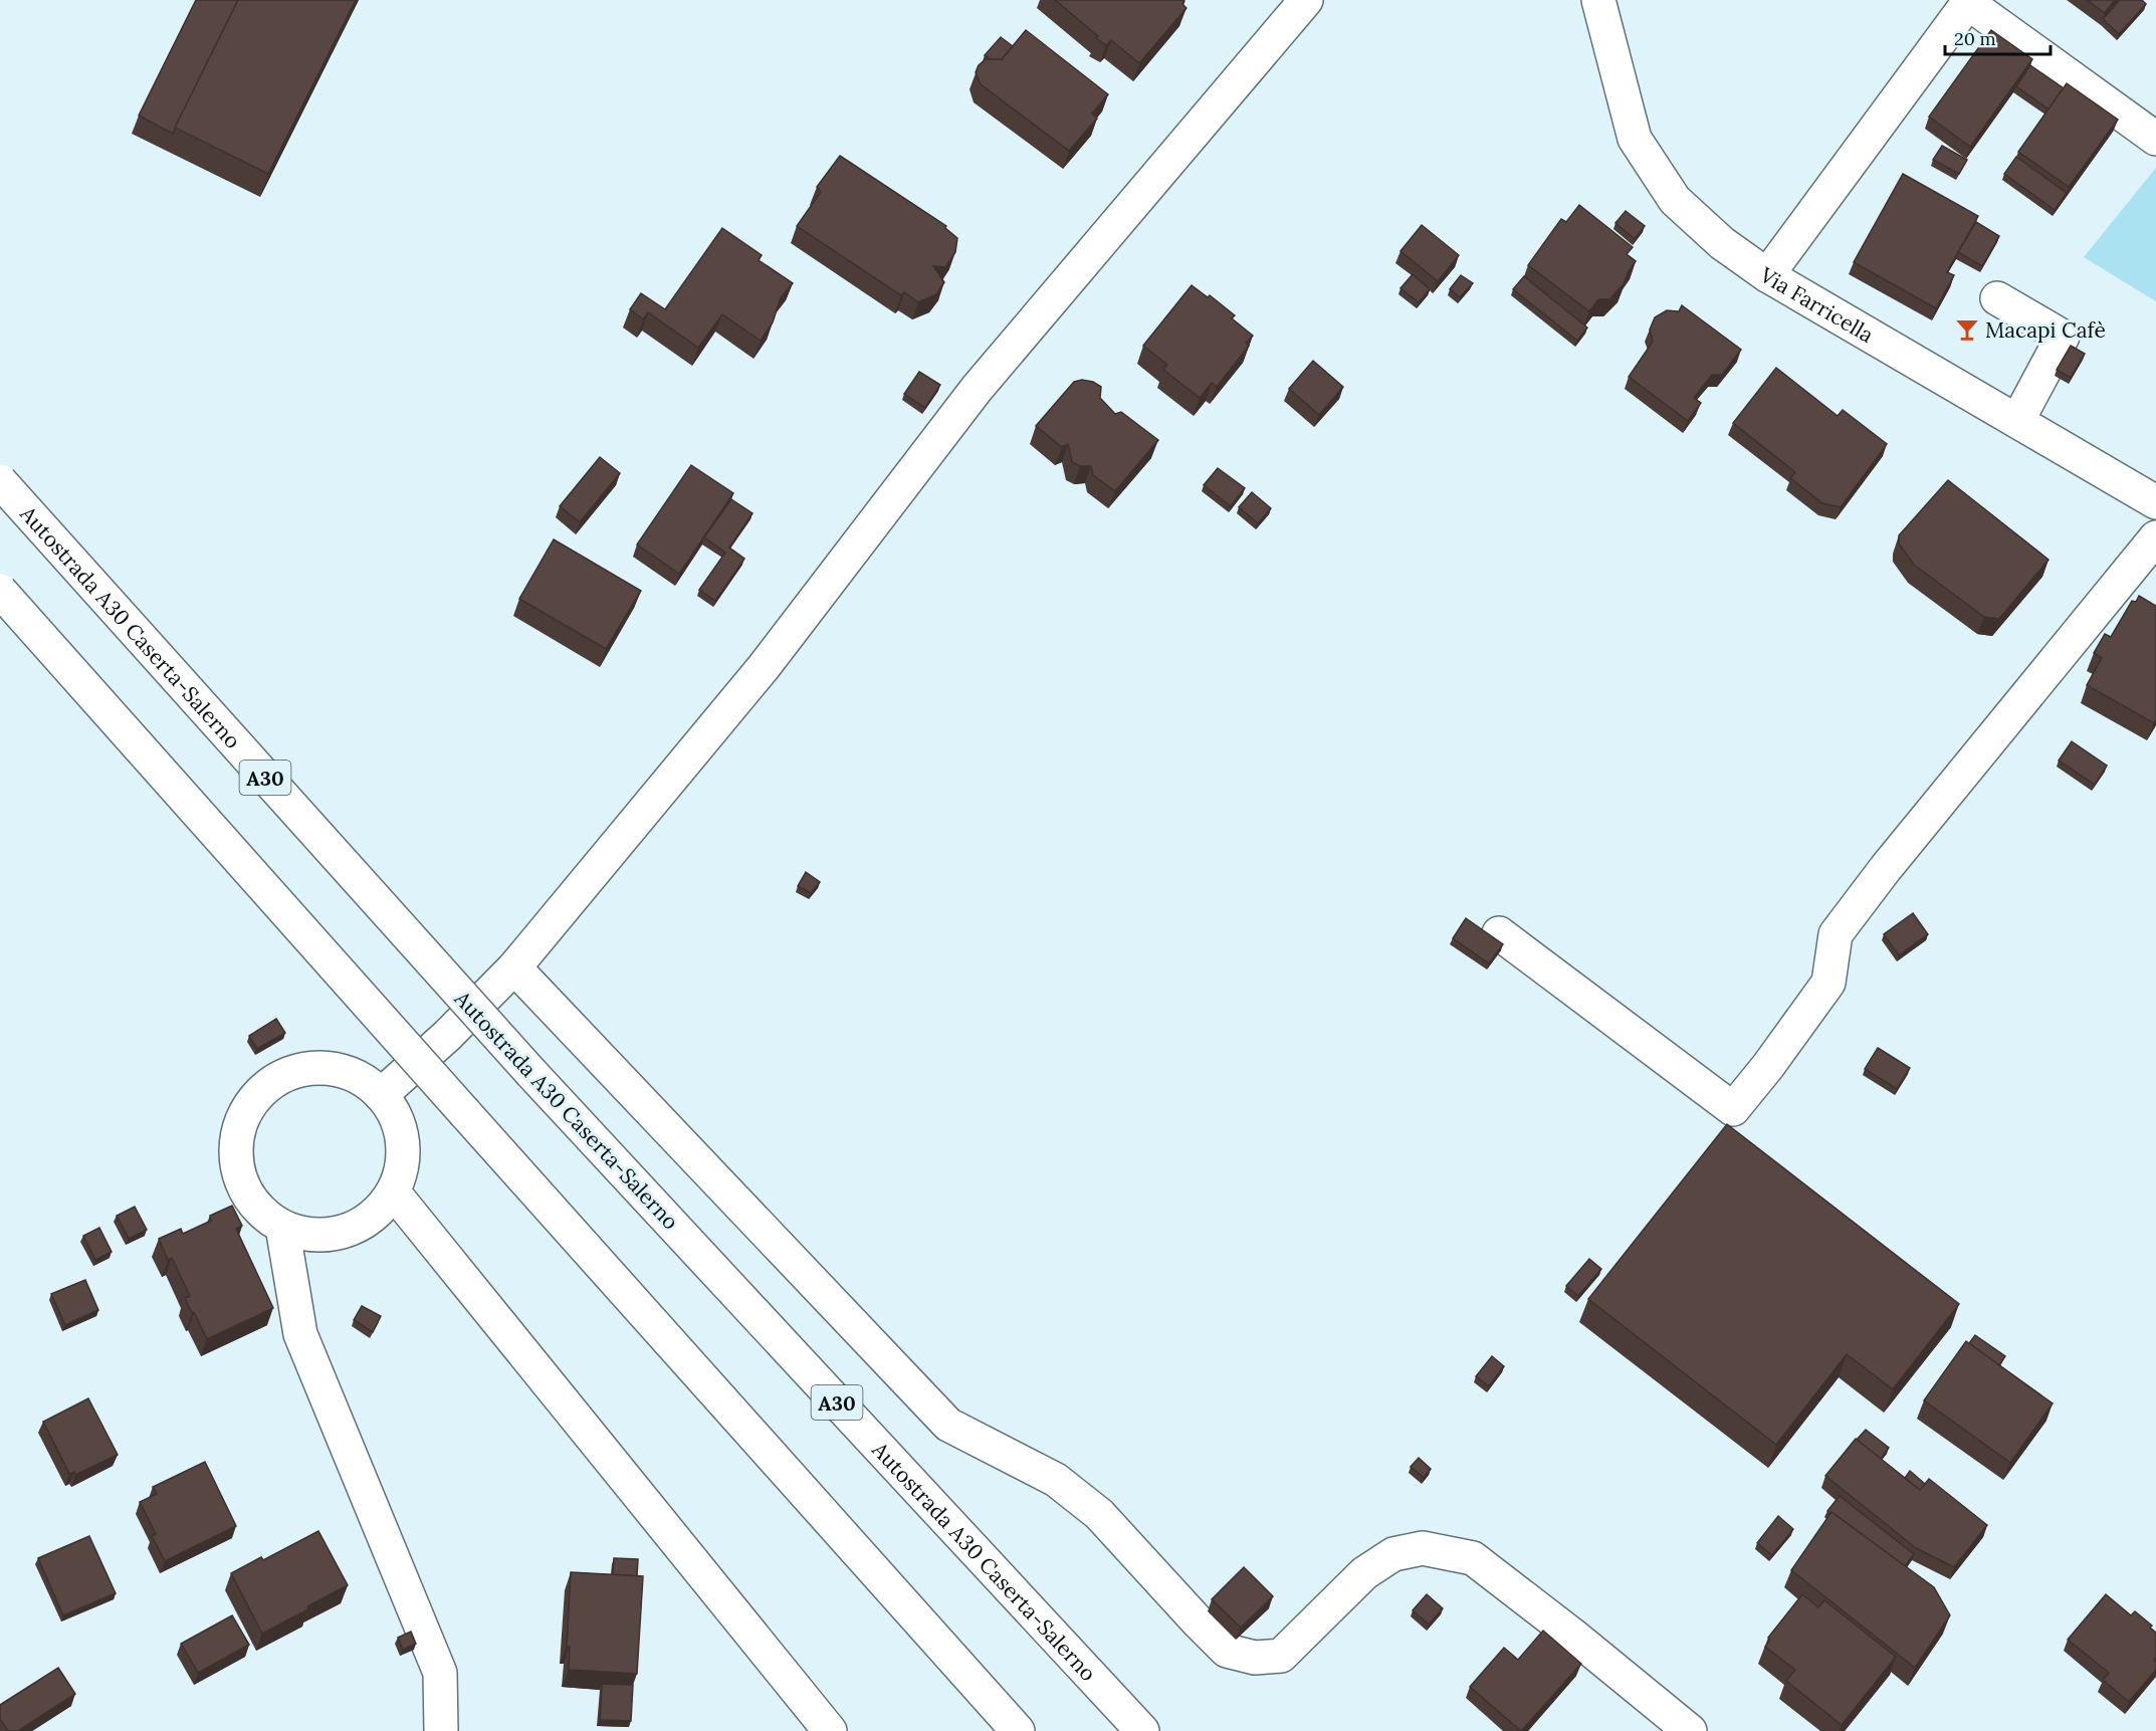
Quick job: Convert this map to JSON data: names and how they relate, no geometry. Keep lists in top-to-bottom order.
{
  "streets": {
    "main road": ["Via Farricella", "Autostrada A30 Caserta-Salerno", "A30"]
  },
  "places": {
    "bar": ["Macapi Cafè"]
  },
  "scale_bar": "20 m"
}
